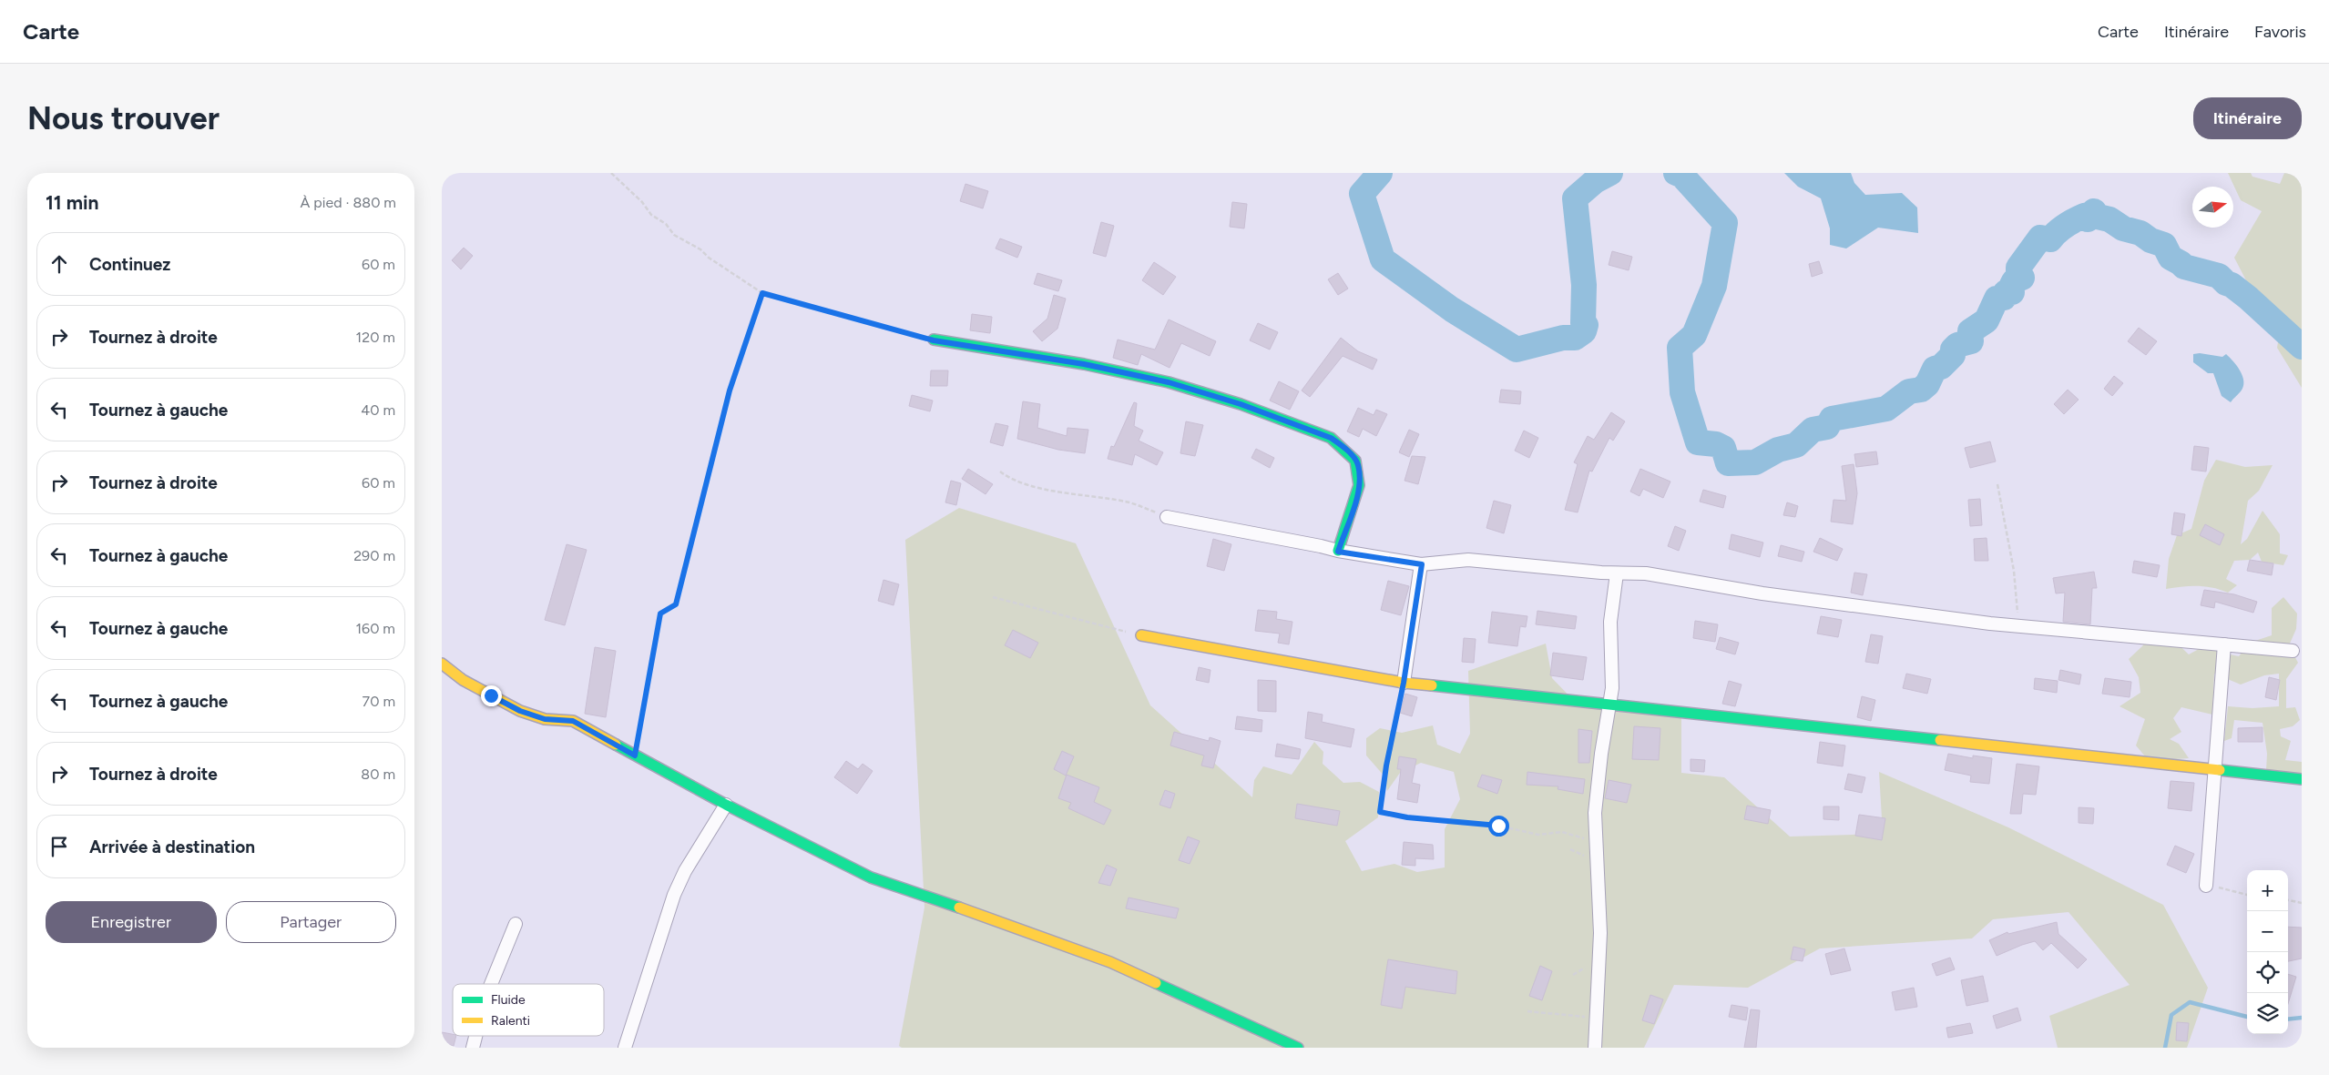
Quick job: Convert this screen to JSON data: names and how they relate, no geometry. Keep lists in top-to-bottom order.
{
  "legend": ["Fluide", "Ralenti"],
  "north": "right",
  "page": {
    "header": "Carte",
    "nav": ["Carte", "Itinéraire", "Favoris"],
    "buttons": [
      "Itinéraire",
      ["Enregistrer", "Partager"]
    ],
    "title": "Nous trouver",
    "heading": ["11 min", "À pied · 880 m"],
    "list": [
      ["Continuez", "60 m"],
      ["Tournez à droite", "120 m"],
      ["Tournez à gauche", "40 m"],
      ["Tournez à droite", "60 m"],
      ["Tournez à gauche", "290 m"],
      ["Tournez à gauche", "160 m"],
      ["Tournez à gauche", "70 m"],
      ["Tournez à droite", "80 m"],
      "Arrivée à destination"
    ],
    "map_buttons": ["+", "−"]
  }
}
